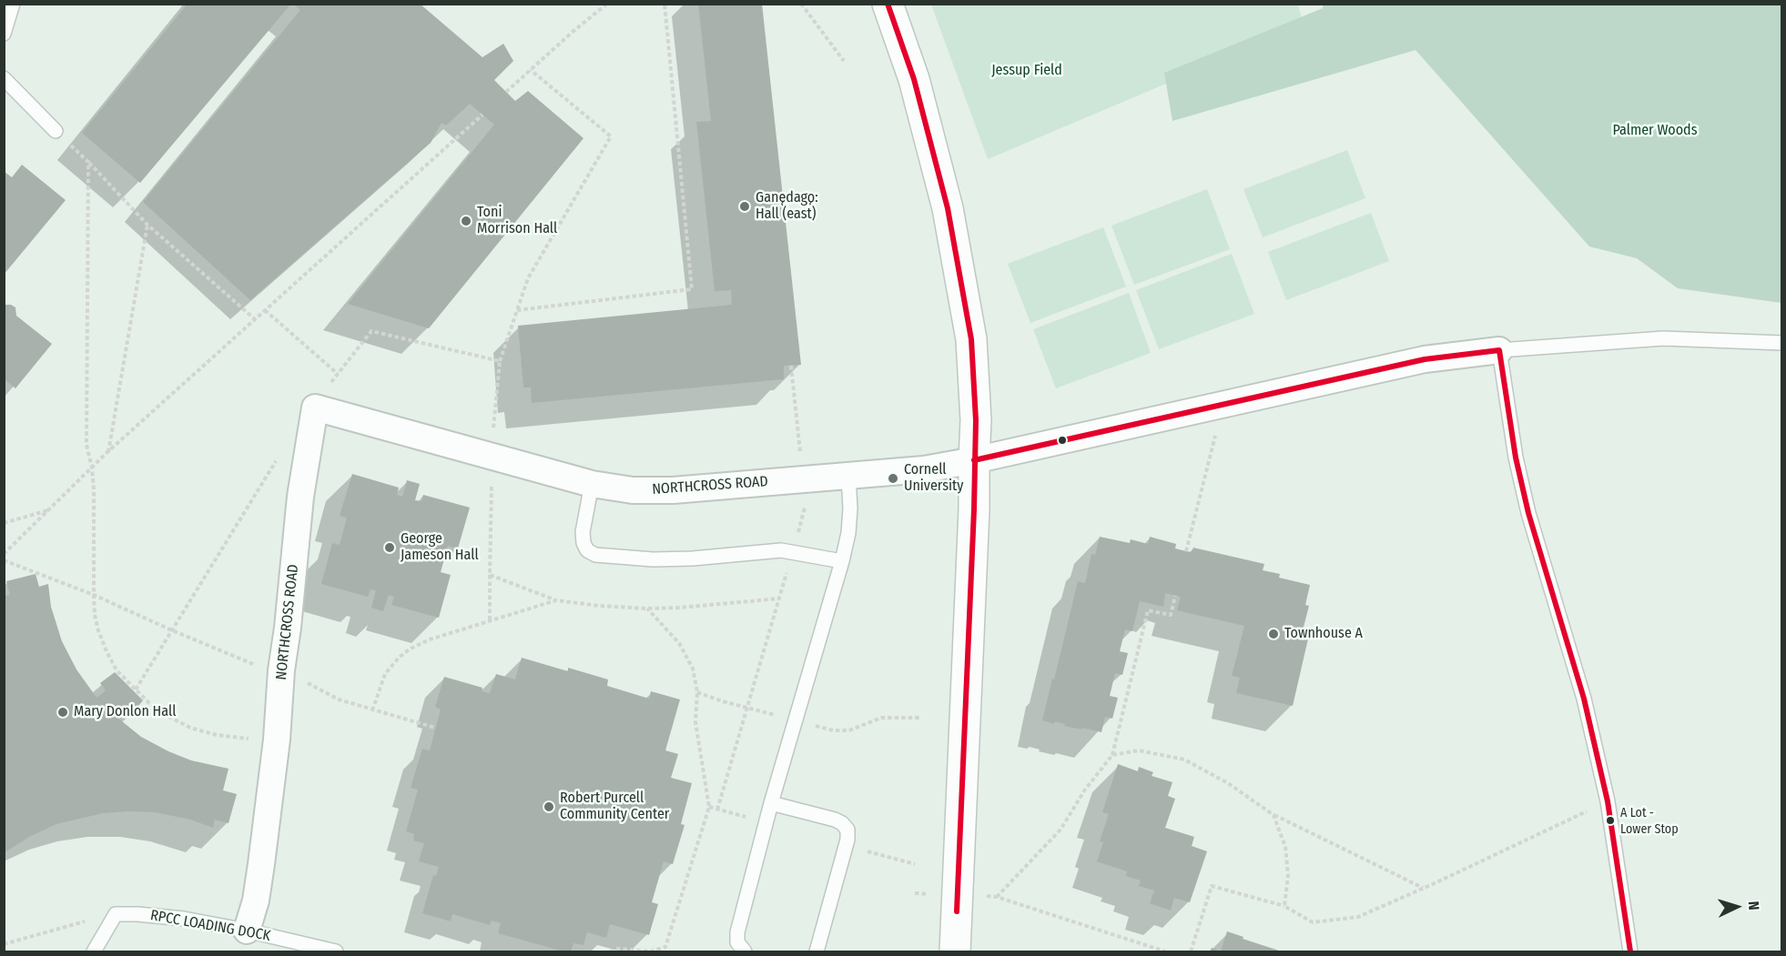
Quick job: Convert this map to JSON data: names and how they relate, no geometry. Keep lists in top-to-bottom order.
{
  "streets": {
    "street": ["NORTHCROSS ROAD"],
    "lane": ["RPCC LOADING DOCK"]
  },
  "crossings": [
    ["NORTHCROSS ROAD", "RPCC LOADING DOCK"]
  ],
  "parks": ["Jessup Field", "Palmer Woods"],
  "places": [
    "Ganędagǫ: Hall (east)",
    "Toni Morrison Hall",
    "Cornell University",
    "George Jameson Hall",
    "Townhouse A",
    "Mary Donlon Hall",
    "Robert Purcell Community Center",
    "A Lot - Lower Stop"
  ],
  "north": "right"
}
